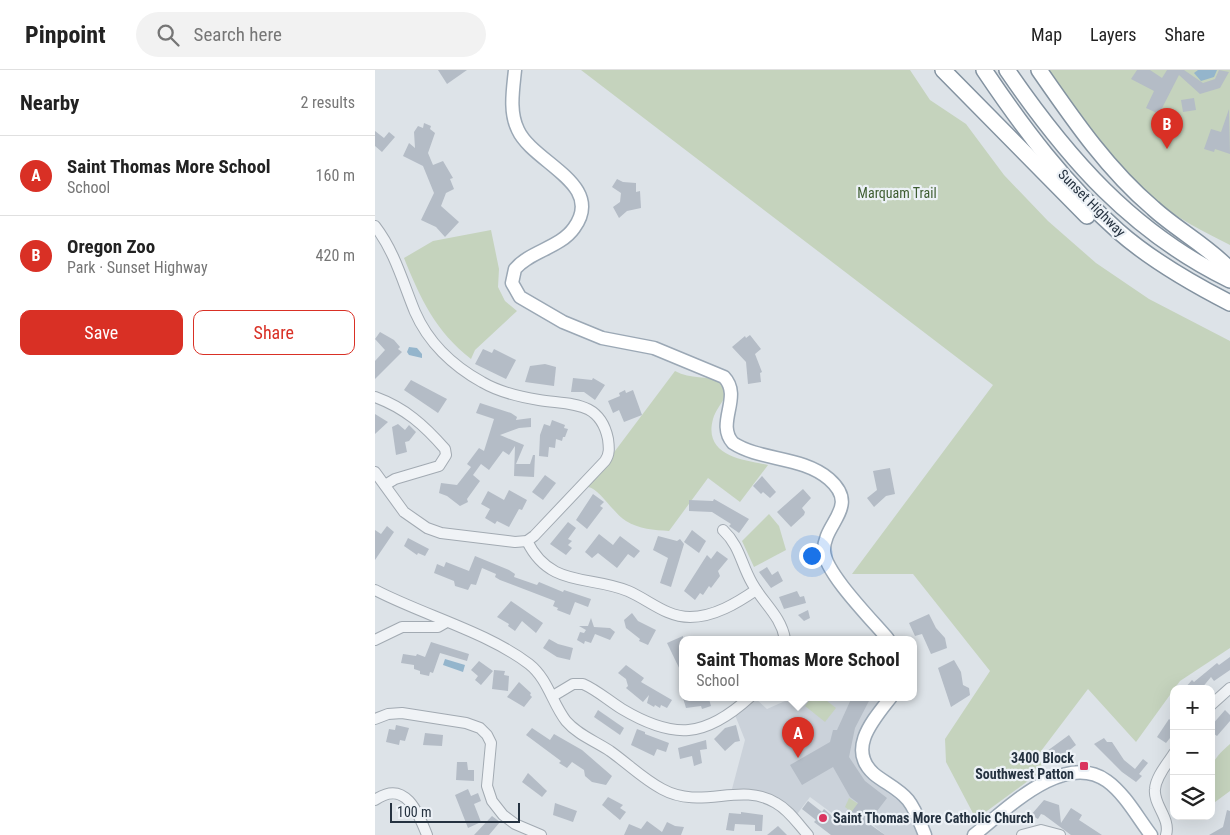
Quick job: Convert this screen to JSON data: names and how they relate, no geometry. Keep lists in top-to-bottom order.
{
  "streets": {
    "highway": ["Sunset Highway"]
  },
  "parks": ["Marquam Trail"],
  "places": {
    "transit": ["3400 Block Southwest Patton"],
    "other": ["Saint Thomas More Catholic Church"]
  },
  "scale_bar": "100 m",
  "page": {
    "header": "Pinpoint",
    "search": "Search here",
    "nav": ["Map", "Layers", "Share"],
    "heading": ["Nearby", "2 results"],
    "pins": ["B", "A"],
    "list": [
      {
        "mark": "A",
        "name": "Saint Thomas More School",
        "note": "School",
        "value": "160 m"
      },
      {
        "mark": "B",
        "name": "Oregon Zoo",
        "note": "Park · Sunset Highway",
        "value": "420 m"
      }
    ],
    "buttons": ["Save", "Share"],
    "popup": ["Saint Thomas More School", "School"],
    "map_buttons": ["+", "−"],
    "scale": "100 m"
  }
}
